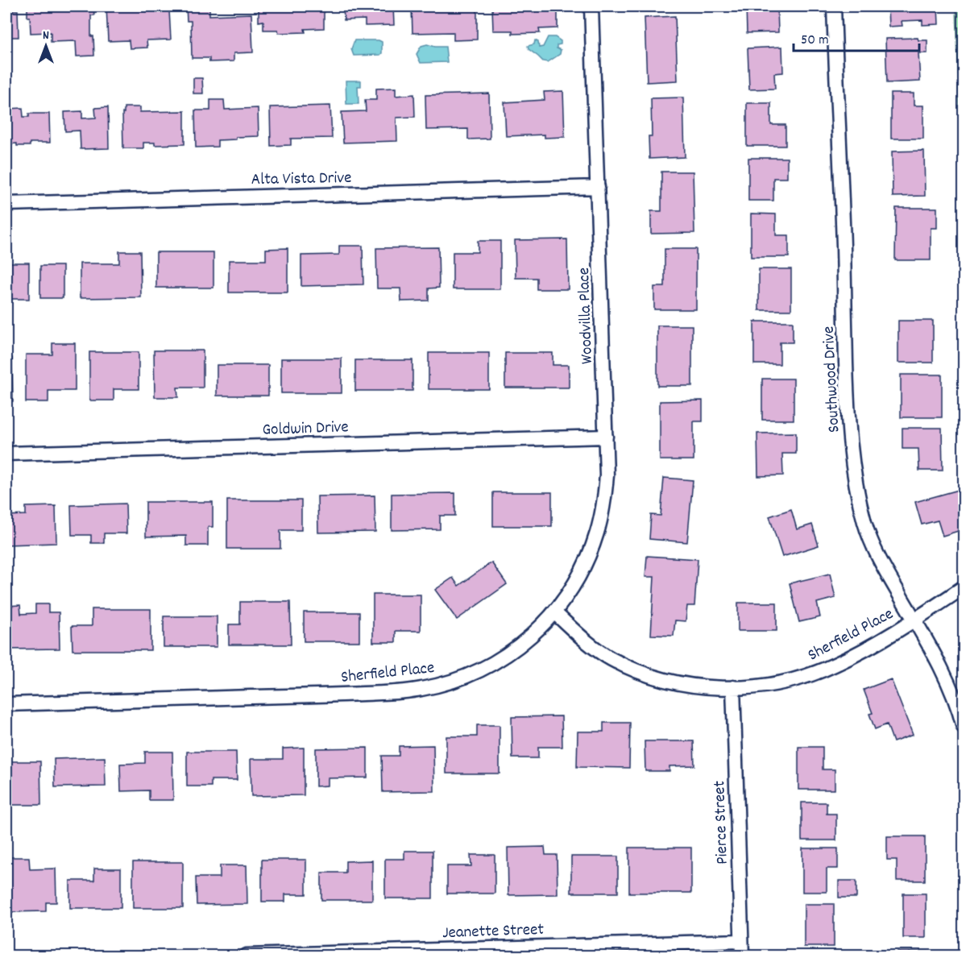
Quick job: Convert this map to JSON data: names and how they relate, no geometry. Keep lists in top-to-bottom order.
{
  "streets": {
    "street": [
      "Alta Vista Drive",
      "Woodvilla Place",
      "Southwood Drive",
      "Goldwin Drive",
      "Sherfield Place",
      "Pierce Street",
      "Jeanette Street"
    ]
  },
  "crossings": [
    ["Alta Vista Drive", "Woodvilla Place"],
    ["Woodvilla Place", "Goldwin Drive"],
    ["Woodvilla Place", "Sherfield Place"],
    ["Southwood Drive", "Sherfield Place"],
    ["Sherfield Place", "Pierce Street"],
    ["Pierce Street", "Jeanette Street"]
  ],
  "scale_bar": "50 m",
  "north": "top"
}
